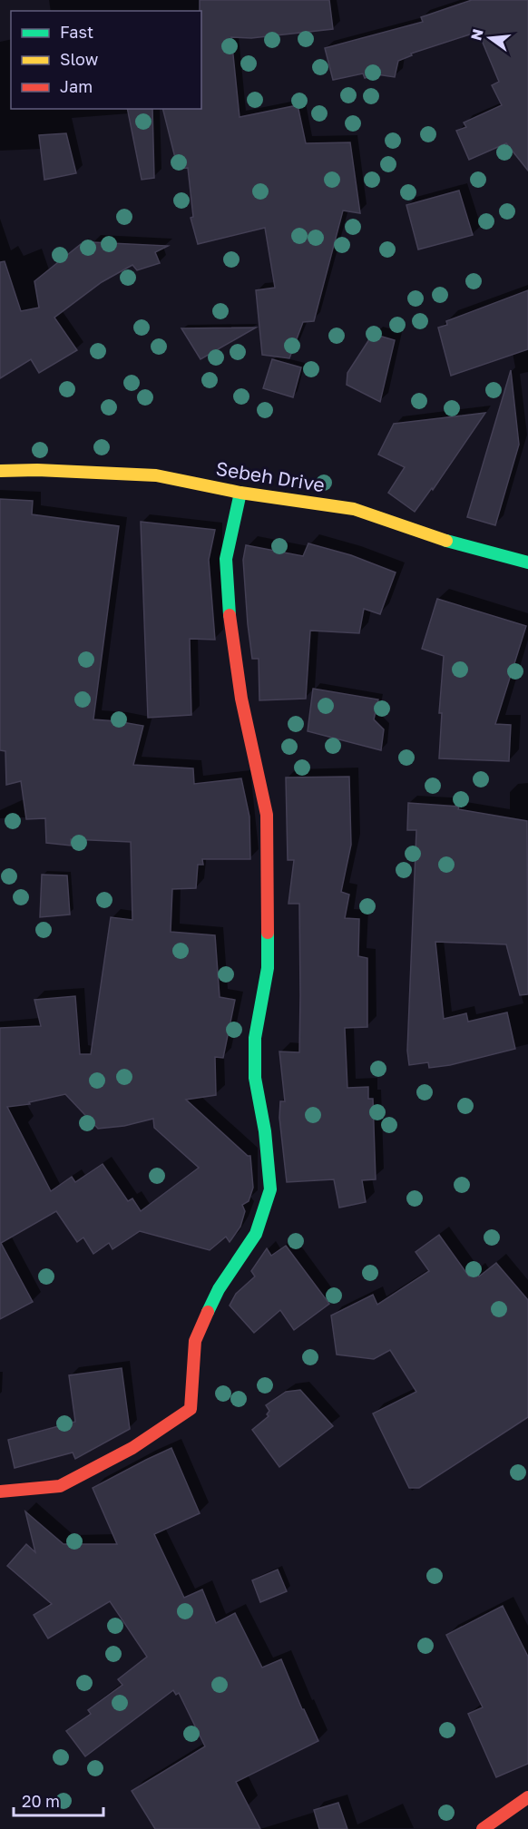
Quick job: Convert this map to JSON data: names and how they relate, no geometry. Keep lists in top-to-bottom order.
{
  "streets": {
    "street": ["Sebeh Drive"]
  },
  "legend": ["Fast", "Slow", "Jam"],
  "scale_bar": "20 m",
  "north": "left"
}
